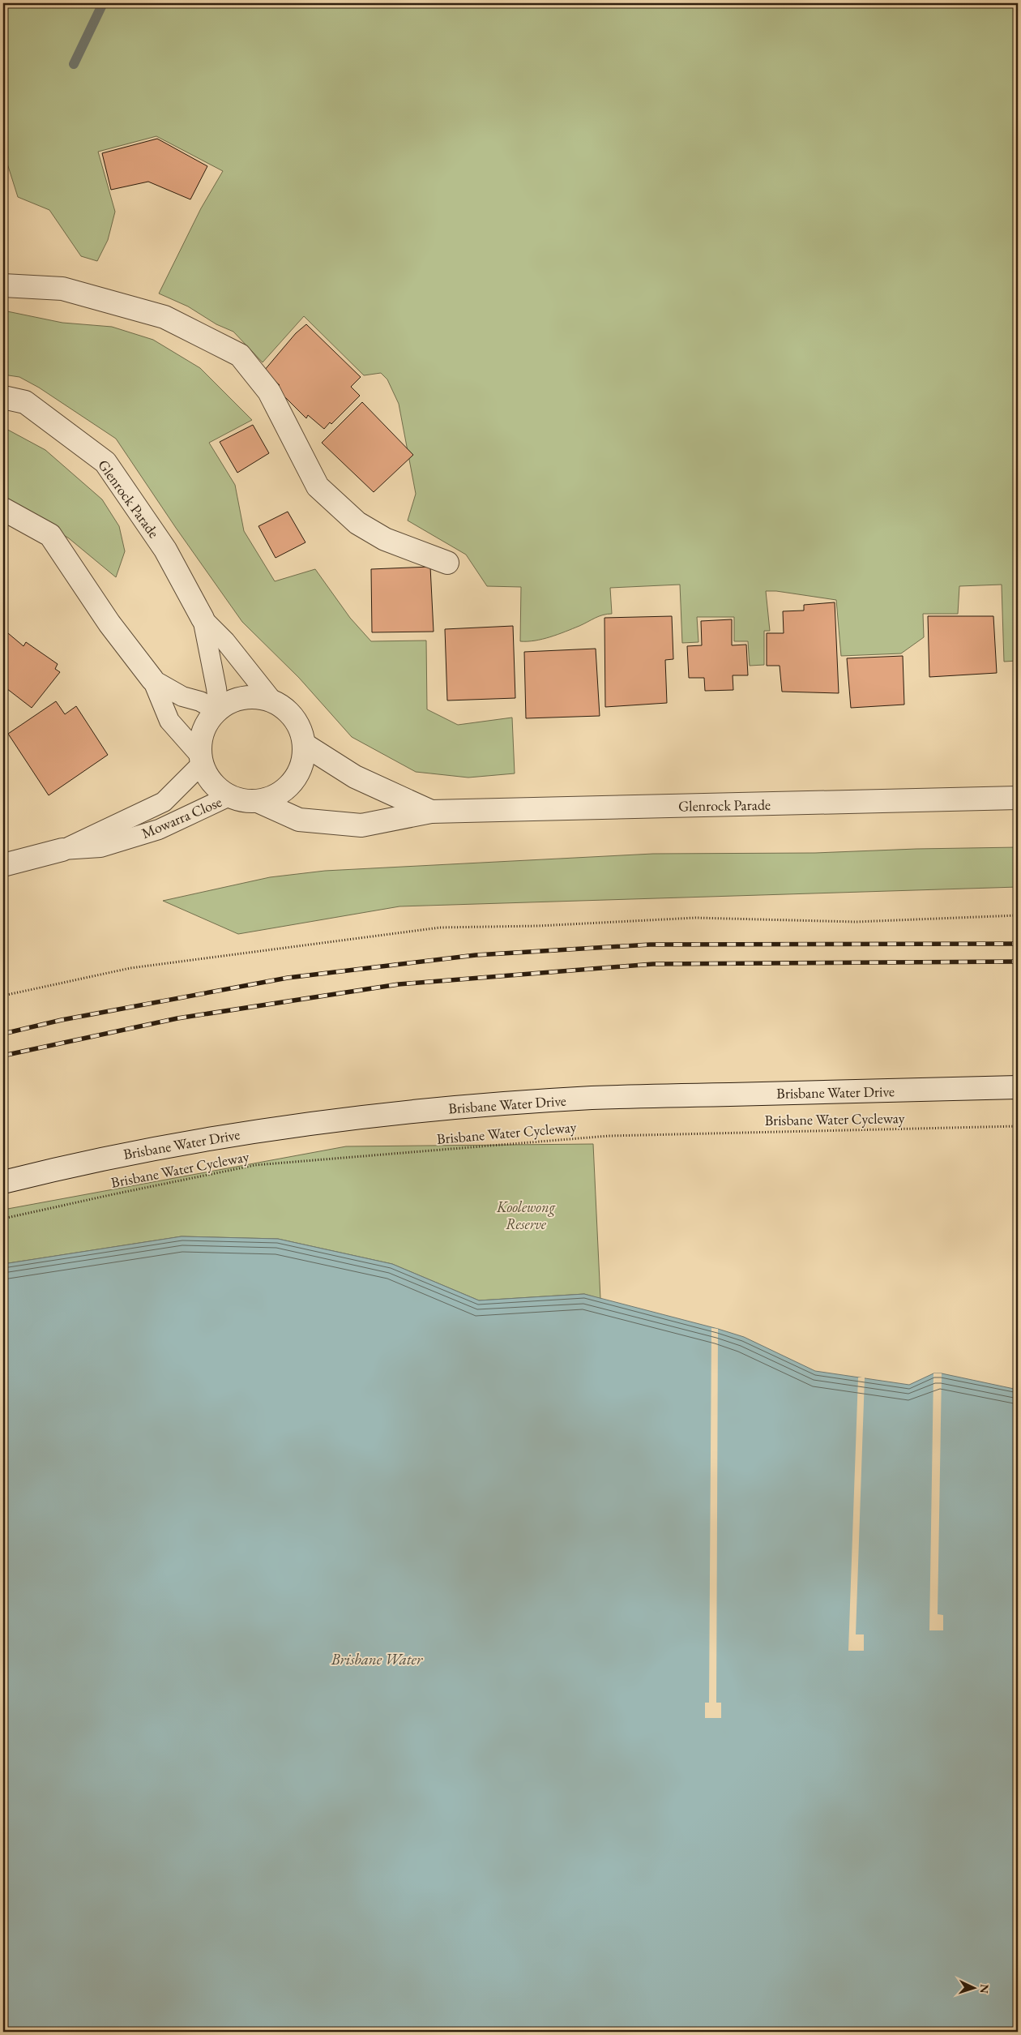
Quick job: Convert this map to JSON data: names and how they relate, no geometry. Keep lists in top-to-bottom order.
{
  "streets": {
    "street": ["Glenrock Parade", "Mowarra Close", "Brisbane Water Drive"],
    "path": ["Brisbane Water Cycleway"]
  },
  "crossings": [
    ["Glenrock Parade", "Mowarra Close"]
  ],
  "water": ["Brisbane Water"],
  "parks": ["Koolewong Reserve"],
  "north": "right"
}
